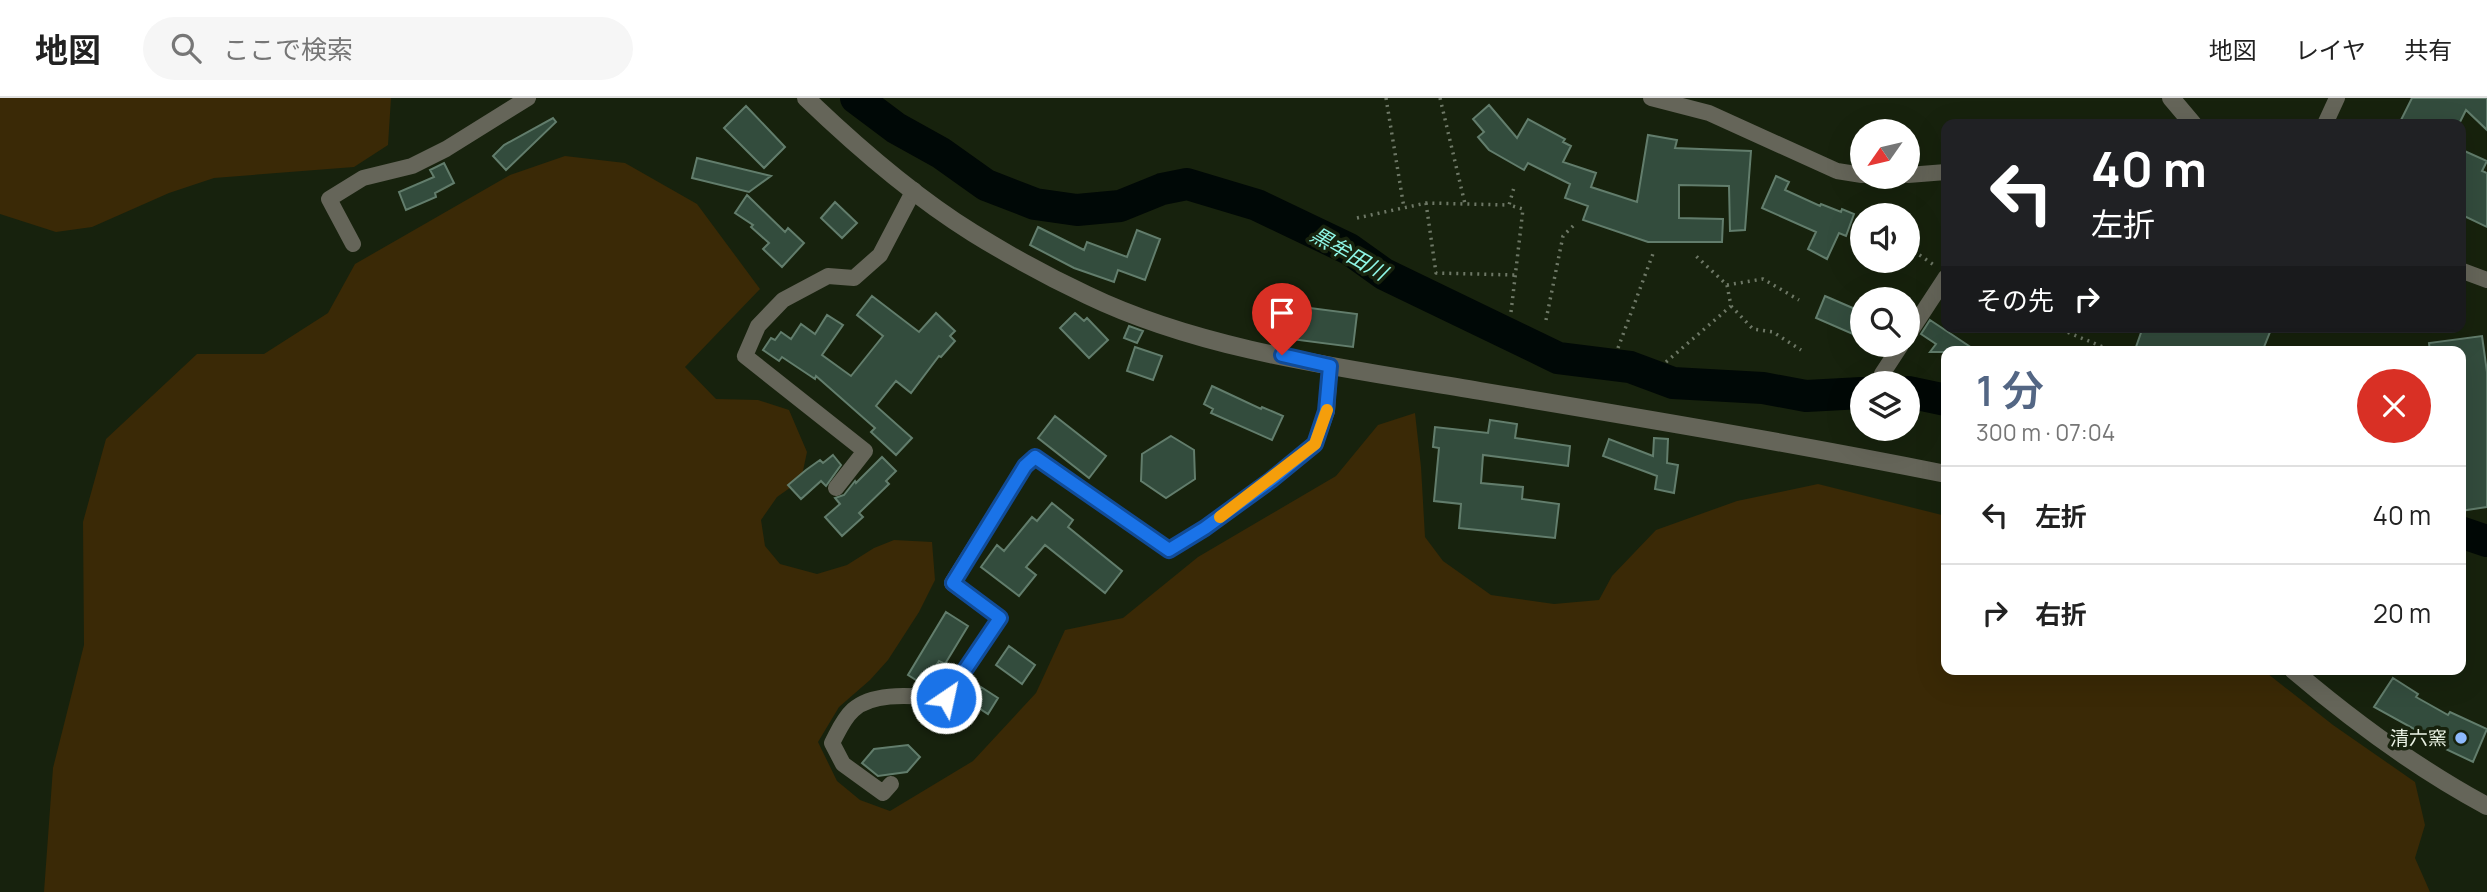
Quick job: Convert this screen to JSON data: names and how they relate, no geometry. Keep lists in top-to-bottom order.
{
  "water": ["黒牟田川"],
  "places": ["清六窯"],
  "north": "bottom left",
  "page": {
    "header": "地図",
    "search": "ここで検索",
    "nav": ["地図", "レイヤ", "共有"],
    "turn": ["40 m", "左折"],
    "then": "その先",
    "heading": ["1 分", "300 m · 07:04"],
    "list": [
      {
        "name": "左折",
        "value": "40 m"
      },
      {
        "name": "右折",
        "value": "20 m"
      }
    ]
  }
}
